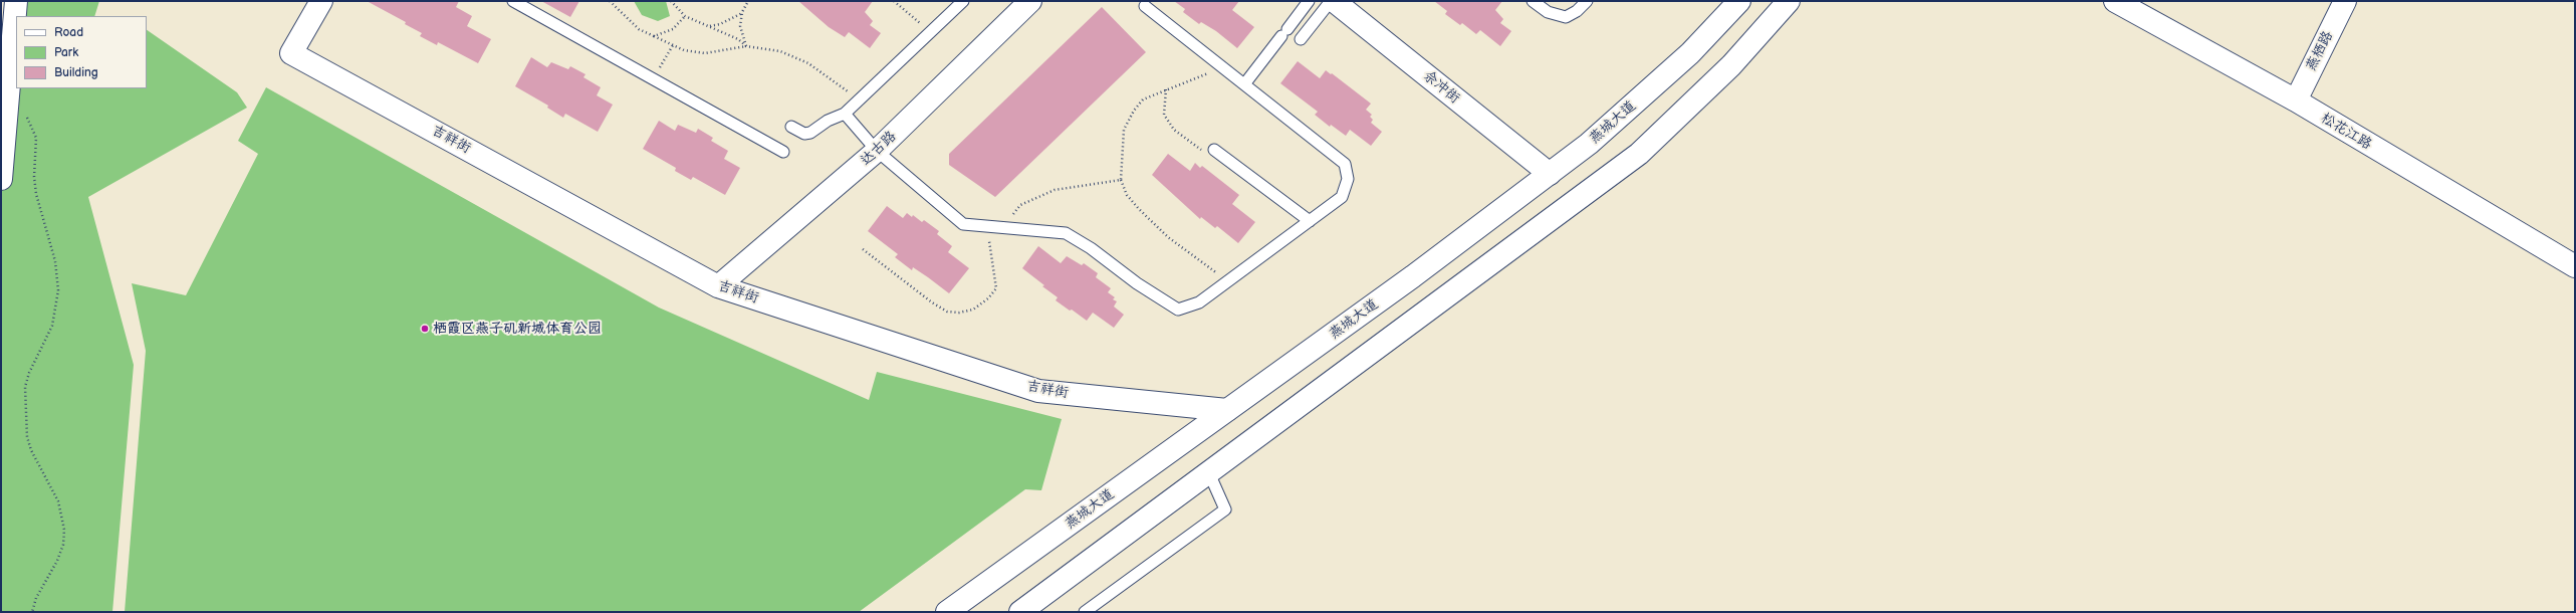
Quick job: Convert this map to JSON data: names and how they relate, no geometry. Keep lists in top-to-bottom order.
{
  "streets": {
    "street": [
      "燕栖路",
      "佘冲街",
      "燕城大道",
      "松花江路",
      "吉祥街",
      "达古路"
    ]
  },
  "crossings": [
    ["燕栖路", "松花江路"],
    ["佘冲街", "燕城大道"],
    ["燕城大道", "吉祥街"],
    ["吉祥街", "达古路"]
  ],
  "places": ["栖霞区燕子矶新城体育公园"],
  "legend": ["Road", "Park", "Building"]
}
